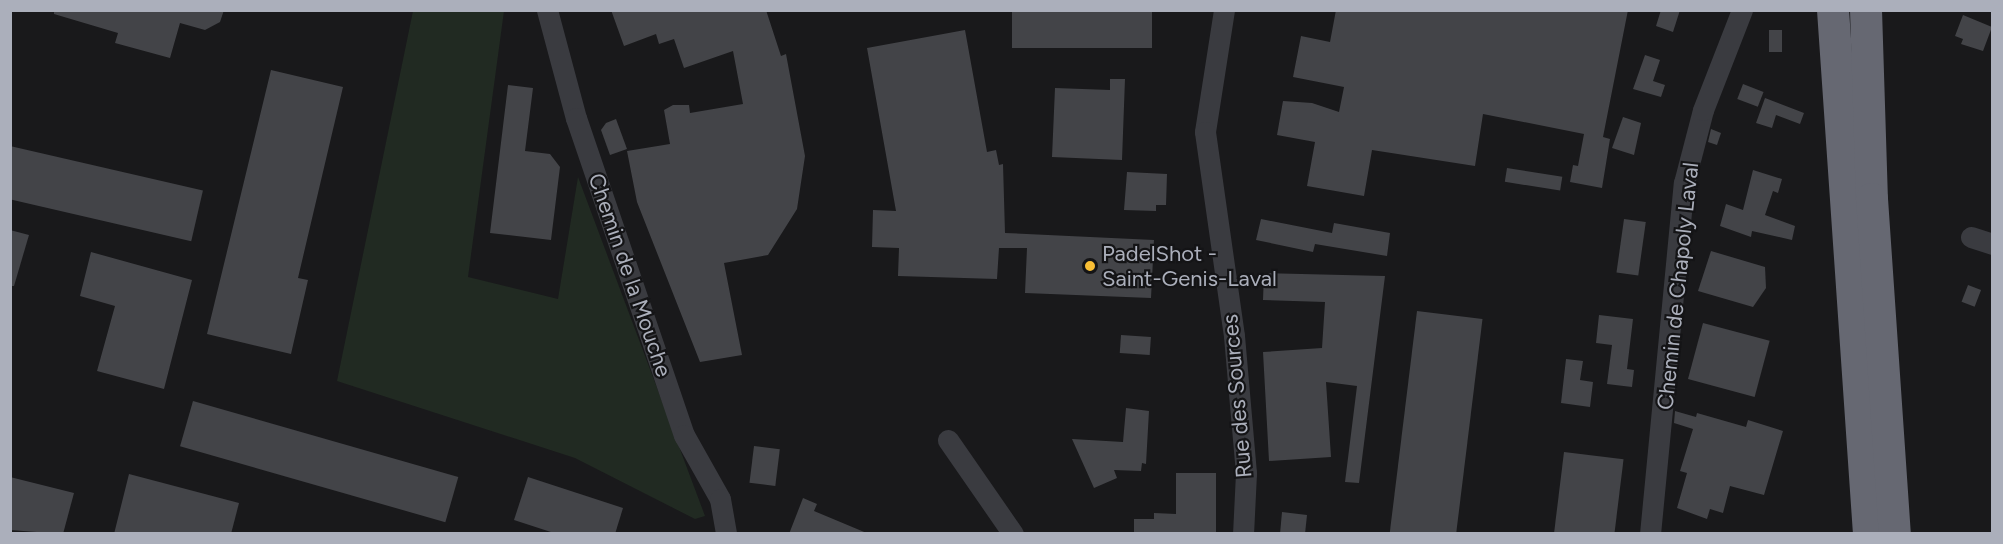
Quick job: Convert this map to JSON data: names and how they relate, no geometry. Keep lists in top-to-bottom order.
{
  "streets": {
    "street": ["Chemin de la Mouche", "Chemin de Chapoly Laval", "Rue des Sources"]
  },
  "places": ["PadelShot - Saint-Genis-Laval"]
}
